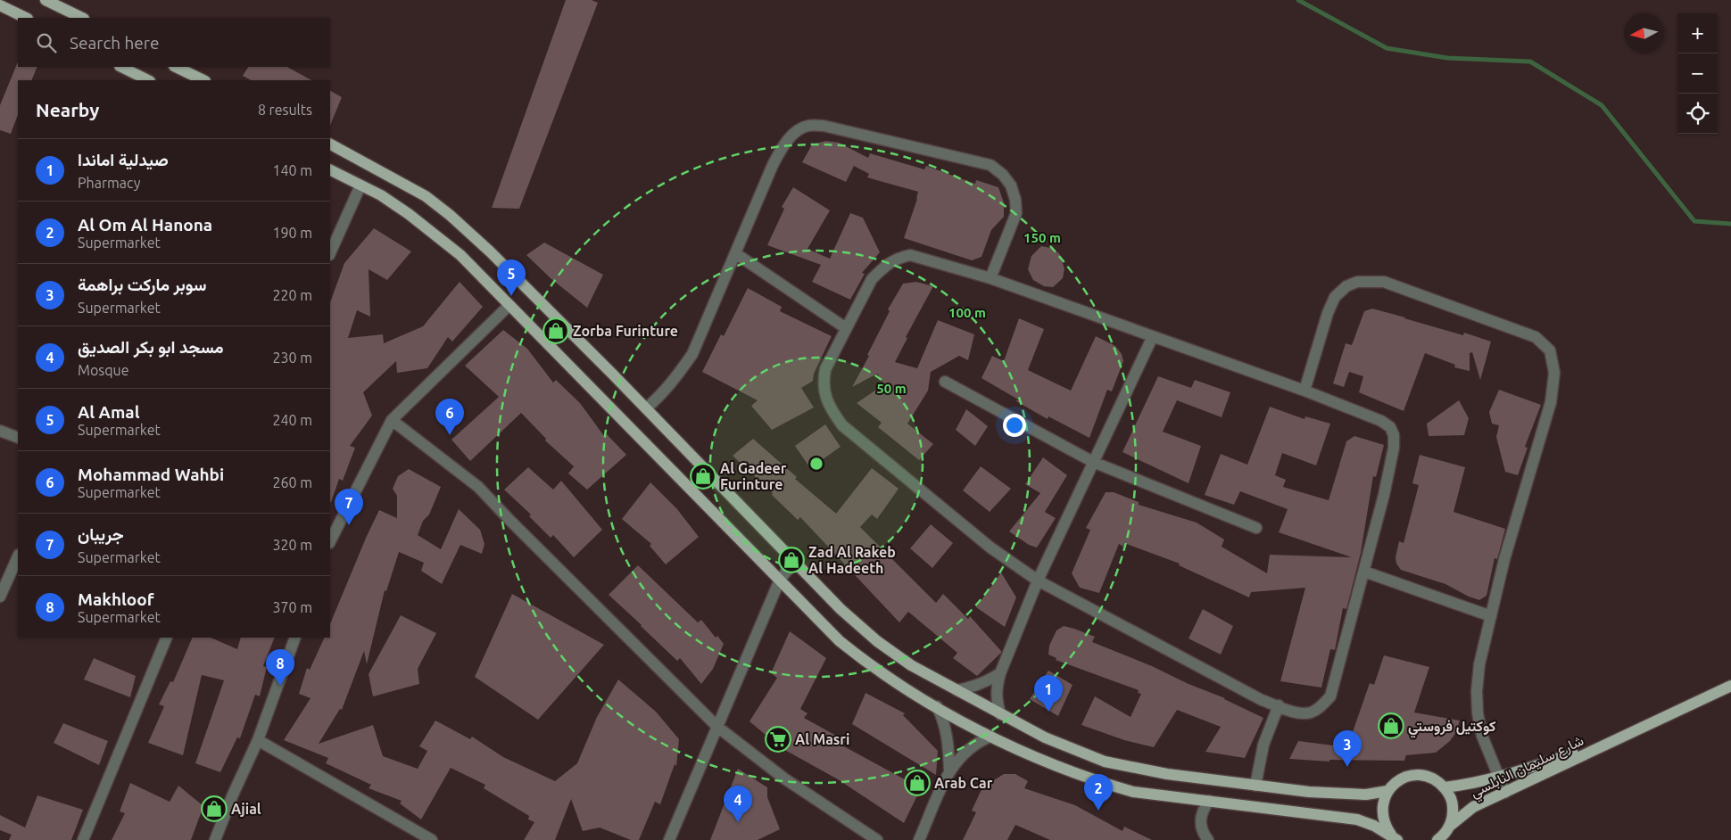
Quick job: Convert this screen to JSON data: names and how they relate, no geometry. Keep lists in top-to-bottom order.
{
  "streets": {
    "main road": ["شارع سليمان النابلسي"]
  },
  "places": {
    "shop": [
      "Zorba Furinture",
      "Al Gadeer Furinture",
      "Zad Al Rakeb Al Hadeeth",
      "كوكتيل فروستي",
      "Arab Car",
      "Ajial"
    ],
    "supermarket": ["Al Masri"]
  },
  "north": "left",
  "page": {
    "map_buttons": ["+", "−"],
    "search": "Search here",
    "heading": ["Nearby", "8 results"],
    "list": [
      {
        "mark": "1",
        "name": "صيدلية اماندا",
        "note": "Pharmacy",
        "value": "140 m"
      },
      {
        "mark": "2",
        "name": "Al Om Al Hanona",
        "note": "Supermarket",
        "value": "190 m"
      },
      {
        "mark": "3",
        "name": "سوبر ماركت براهمة",
        "note": "Supermarket",
        "value": "220 m"
      },
      {
        "mark": "4",
        "name": "مسجد ابو بكر الصديق",
        "note": "Mosque",
        "value": "230 m"
      },
      {
        "mark": "5",
        "name": "Al Amal",
        "note": "Supermarket",
        "value": "240 m"
      },
      {
        "mark": "6",
        "name": "Mohammad Wahbi",
        "note": "Supermarket",
        "value": "260 m"
      },
      {
        "mark": "7",
        "name": "جريبان",
        "note": "Supermarket",
        "value": "320 m"
      },
      {
        "mark": "8",
        "name": "Makhloof",
        "note": "Supermarket",
        "value": "370 m"
      }
    ],
    "pins": [
      "5",
      "6",
      "7",
      "8",
      "1",
      "3",
      "2",
      "4"
    ]
  },
  "rings": ["150 m", "100 m", "50 m"]
}
